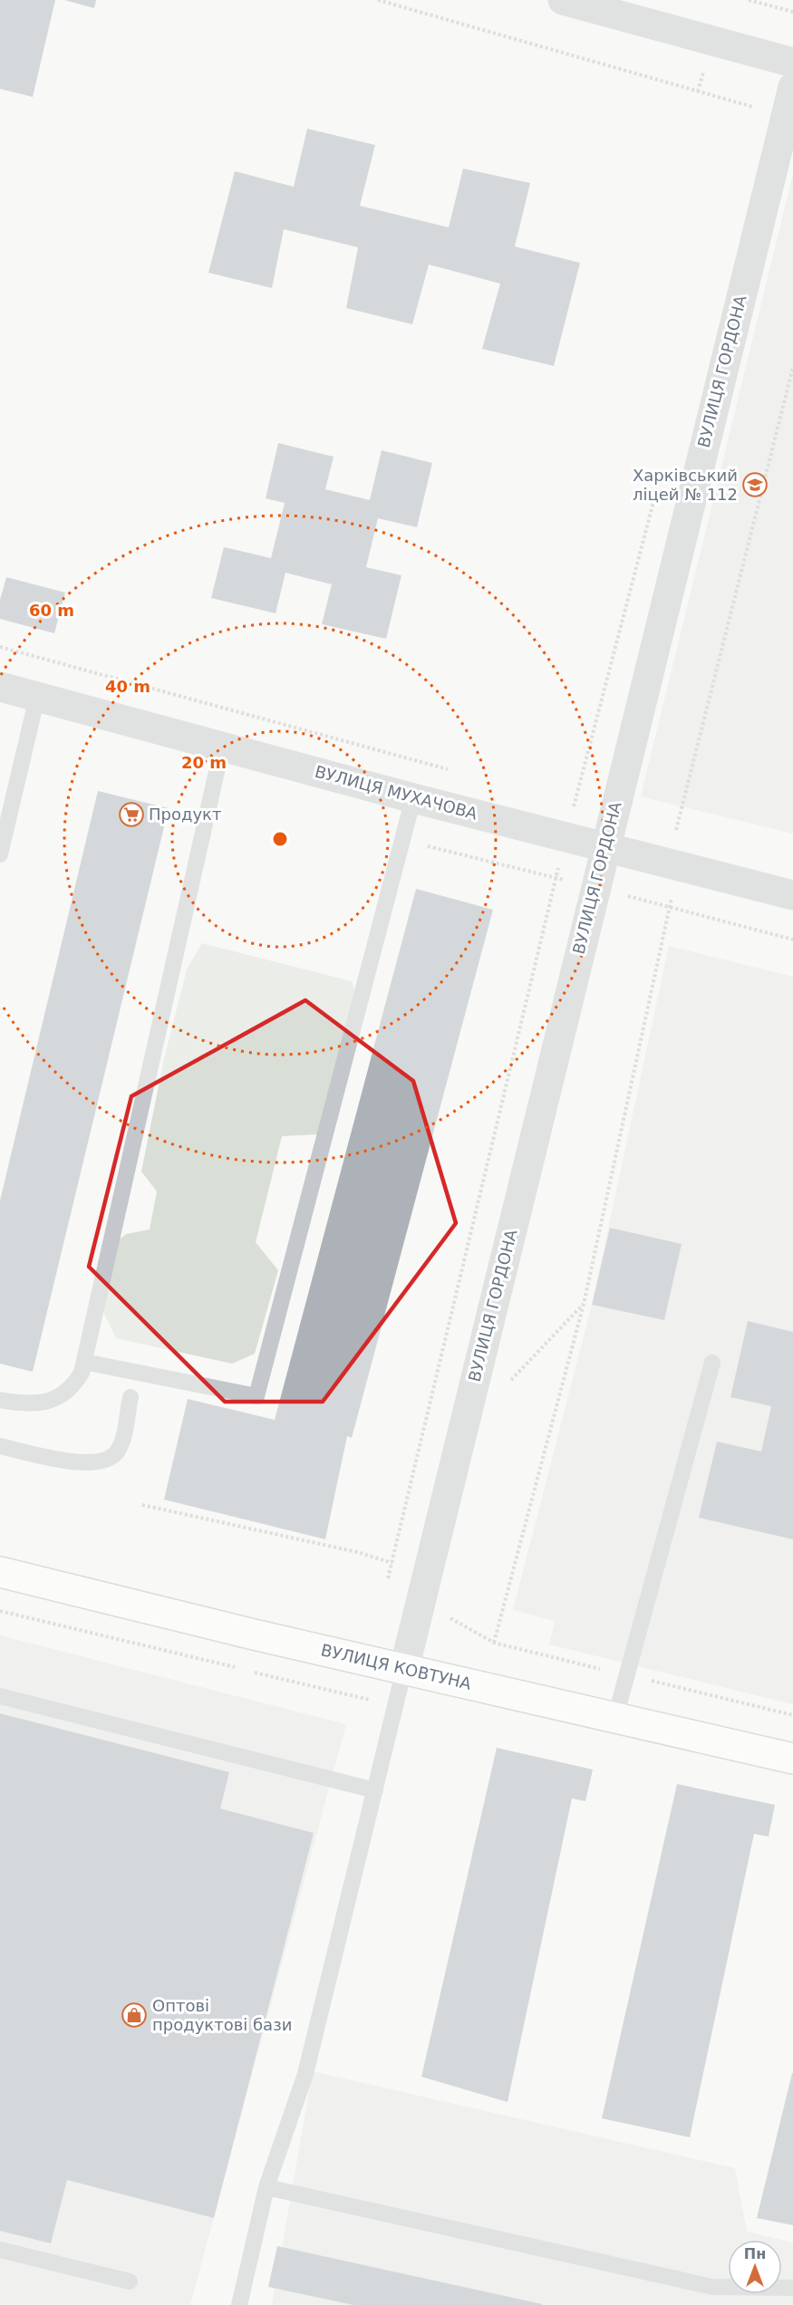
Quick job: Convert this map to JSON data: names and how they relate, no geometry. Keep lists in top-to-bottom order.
{
  "streets": {
    "street": ["ВУЛИЦЯ ГОРДОНА", "ВУЛИЦЯ МУХАЧОВА", "ВУЛИЦЯ КОВТУНА"]
  },
  "crossings": [
    ["ВУЛИЦЯ ГОРДОНА", "ВУЛИЦЯ МУХАЧОВА"],
    ["ВУЛИЦЯ ГОРДОНА", "ВУЛИЦЯ КОВТУНА"]
  ],
  "places": {
    "school or university": ["Харківський ліцей № 112"],
    "supermarket": ["Продукт"],
    "shop": ["Оптові продуктові бази"]
  },
  "north": "top",
  "rings": ["60 m", "40 m", "20 m"]
}
